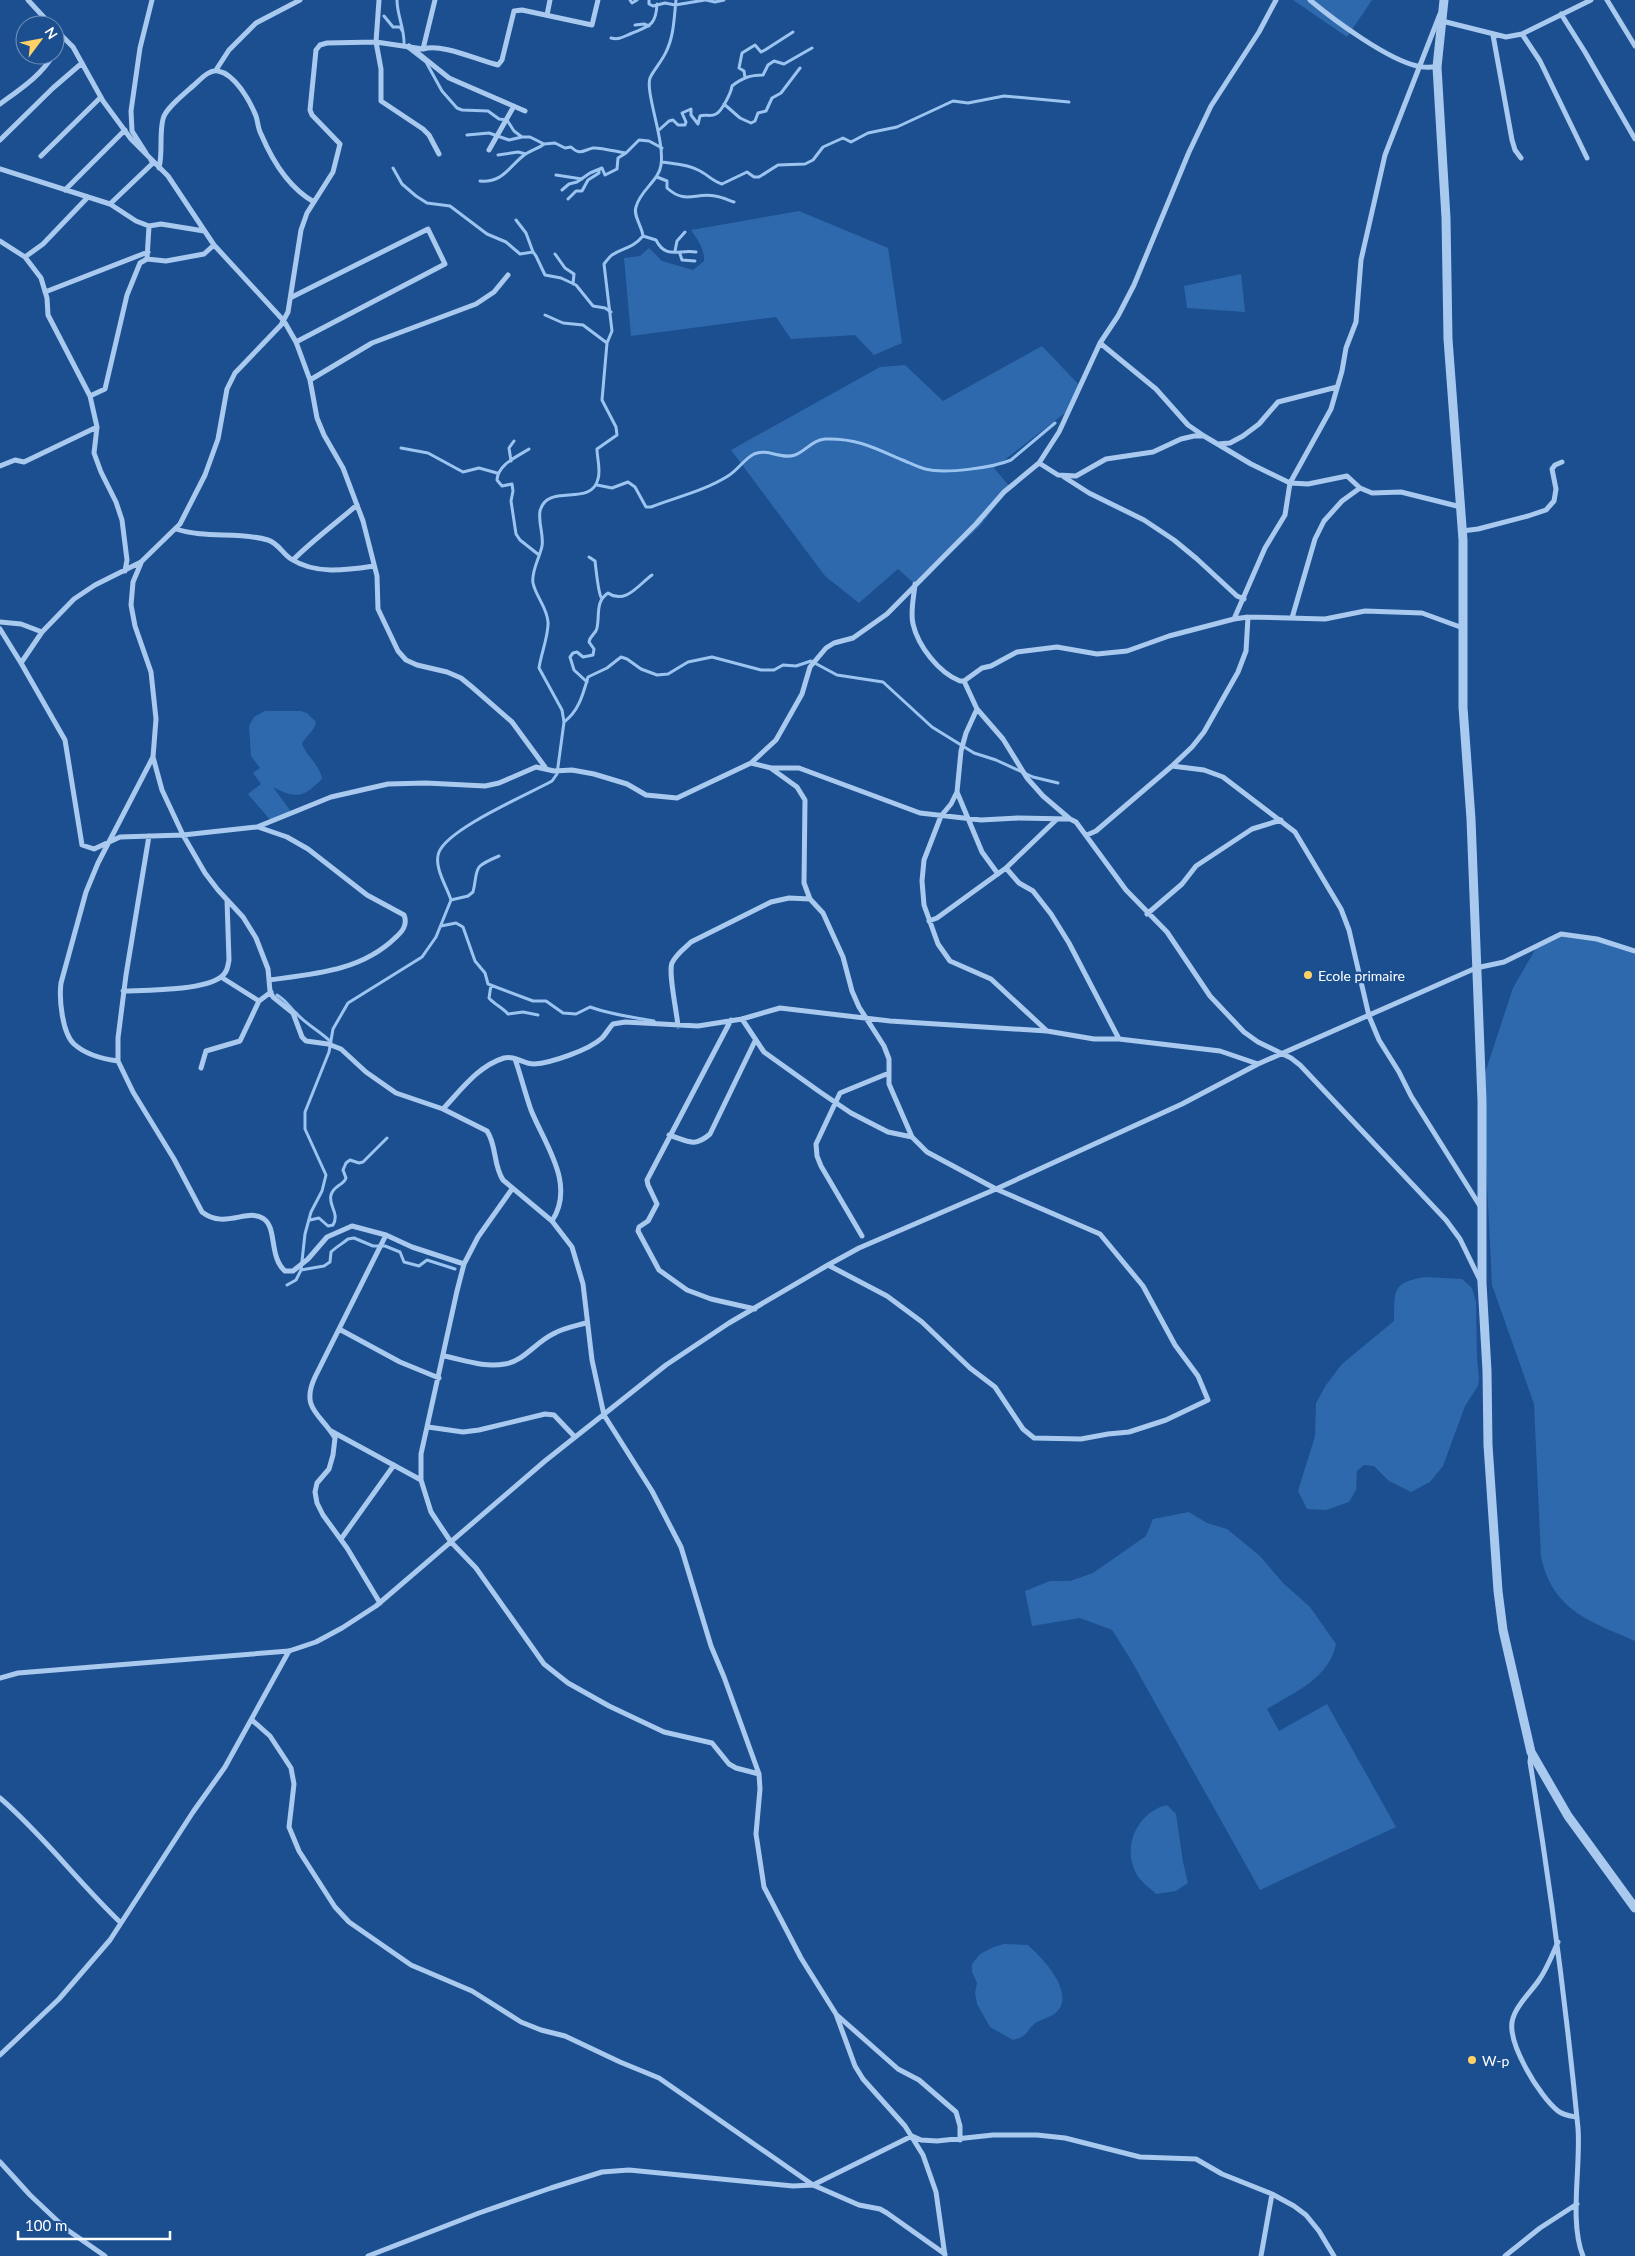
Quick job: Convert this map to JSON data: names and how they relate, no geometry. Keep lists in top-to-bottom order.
{
  "places": ["Ecole primaire", "W-p"],
  "scale_bar": "100 m",
  "north": "top right"
}
